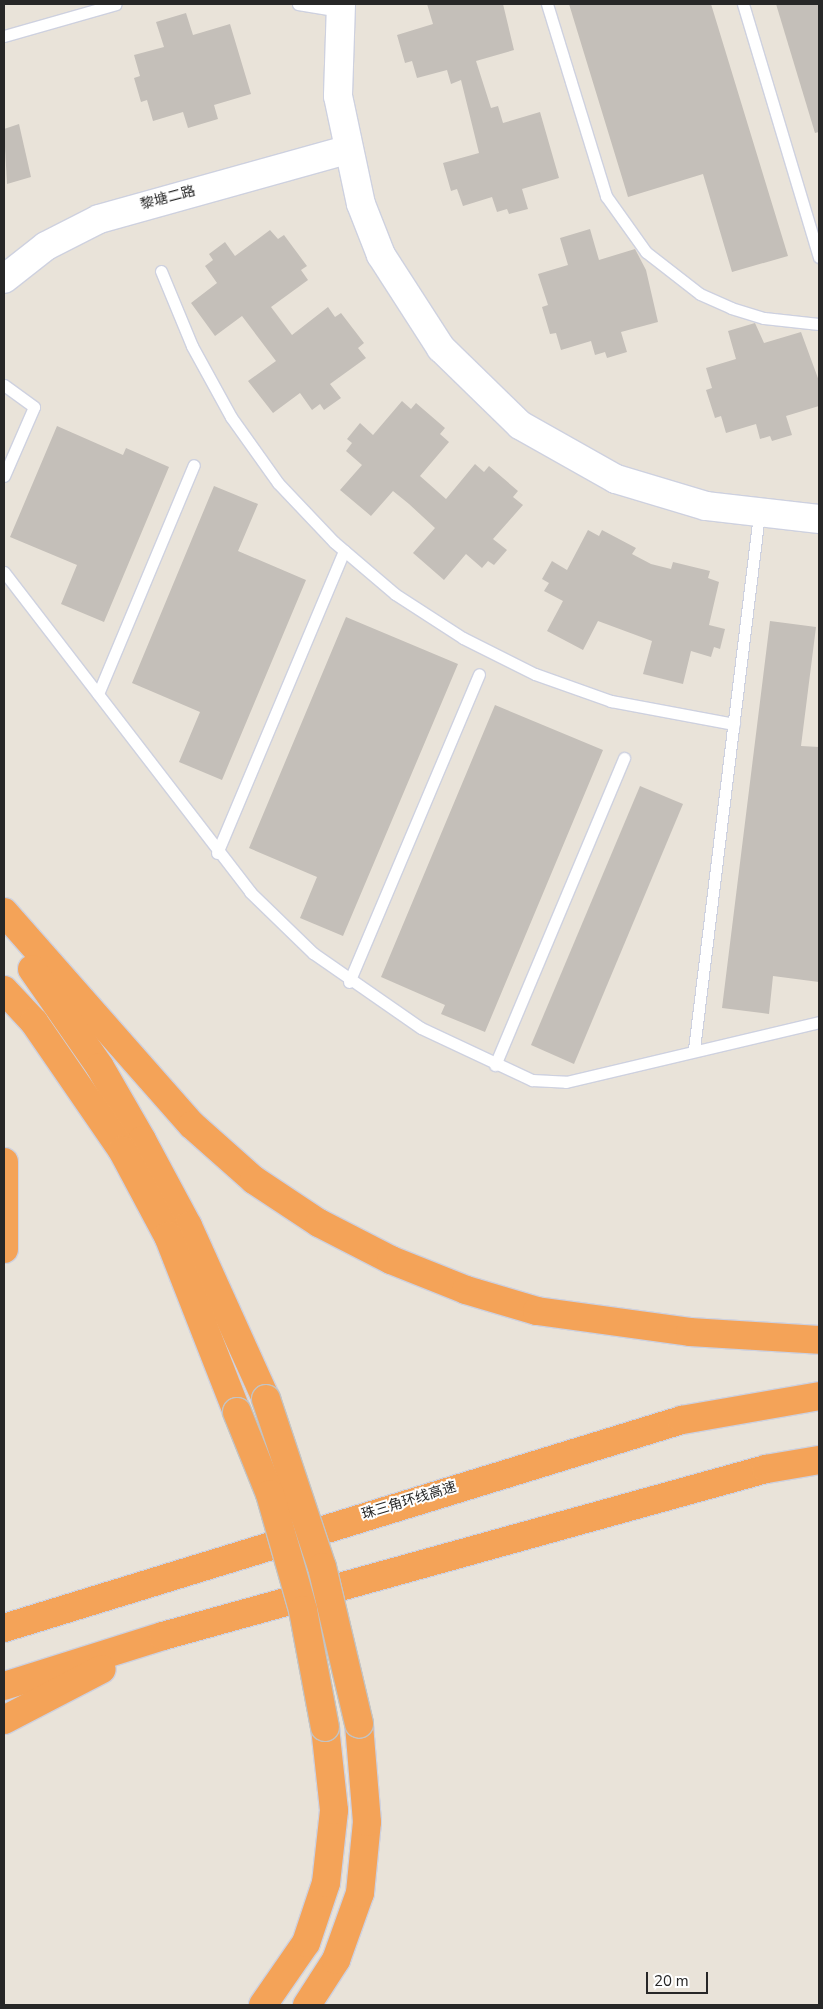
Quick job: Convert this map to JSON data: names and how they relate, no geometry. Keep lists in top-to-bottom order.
{
  "streets": {
    "highway": ["珠三角环线高速"],
    "street": ["黎塘二路"]
  },
  "scale_bar": "20 m"
}
